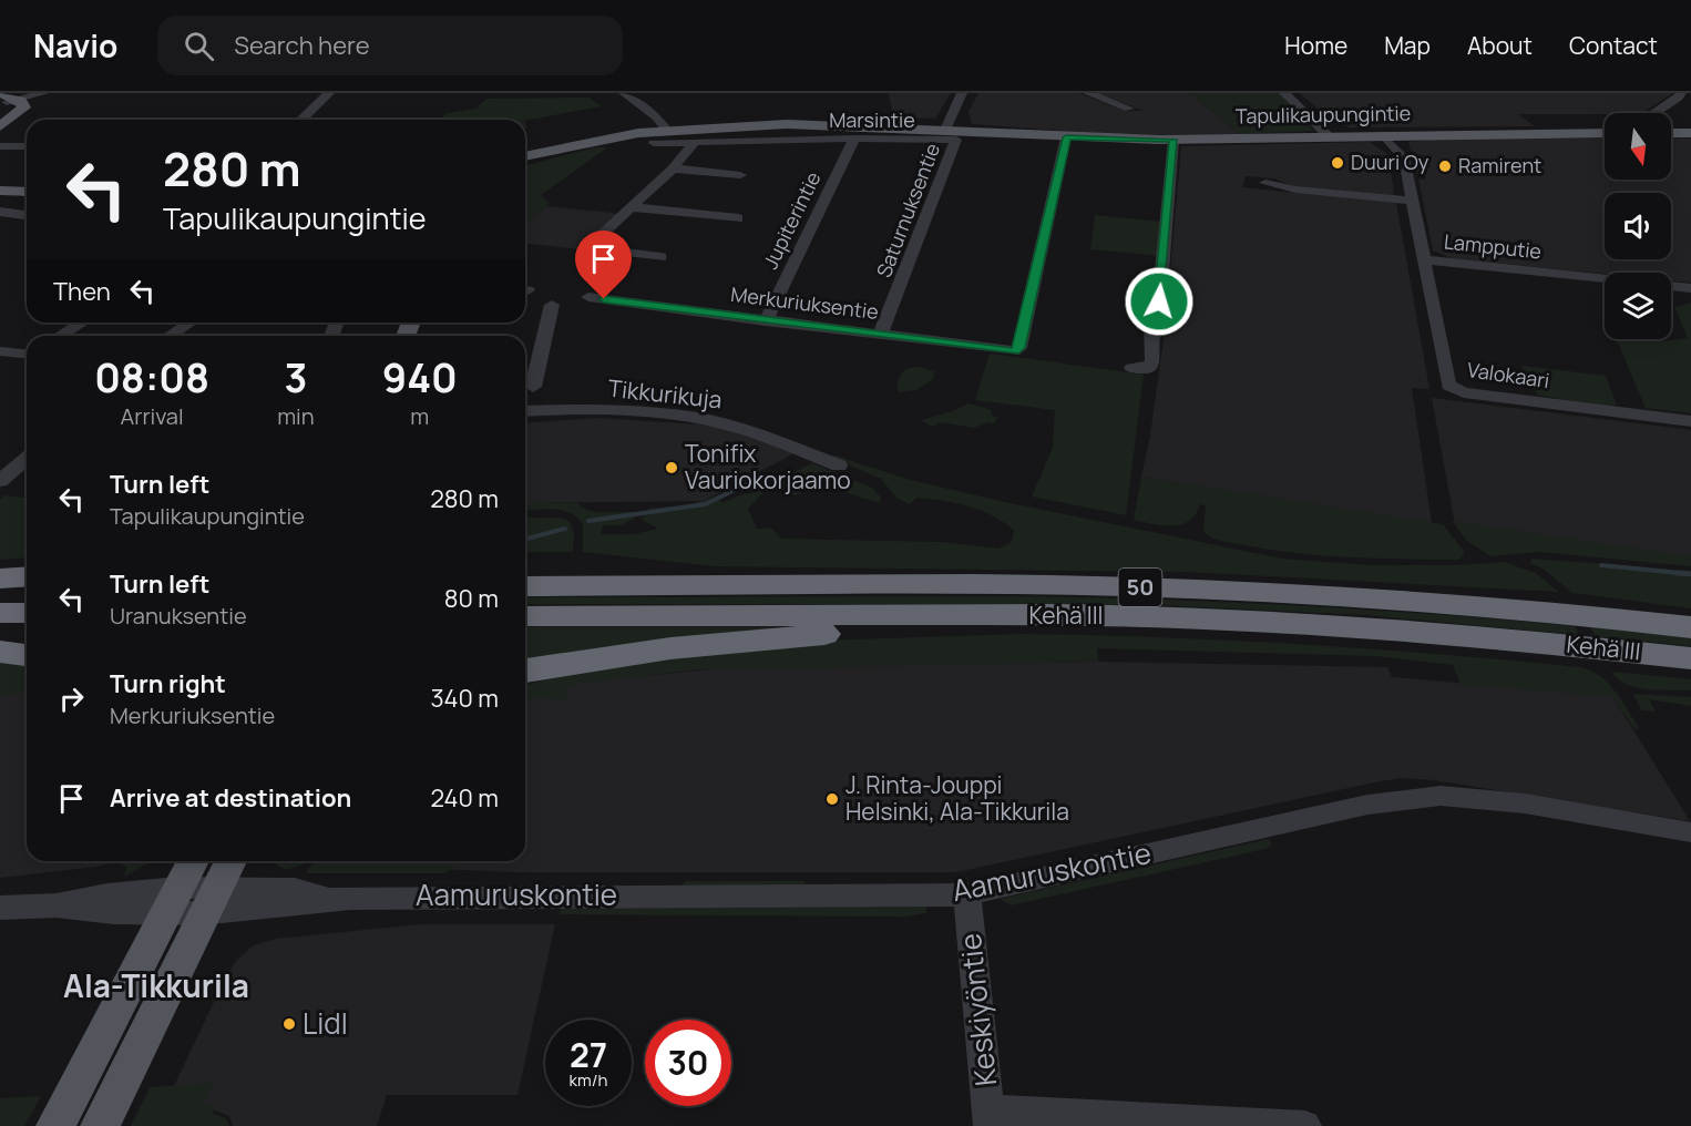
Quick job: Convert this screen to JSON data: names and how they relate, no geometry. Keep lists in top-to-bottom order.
{
  "streets": {
    "highway": ["50", "Kehä III"],
    "main road": ["Tapulikaupungintie"],
    "street": [
      "Marsintie",
      "Saturnuksentie",
      "Jupiterintie",
      "Lampputie",
      "Merkuriuksentie",
      "Valokaari",
      "Tikkurikuja",
      "Aamuruskontie",
      "Keskiyöntie"
    ]
  },
  "crossings": [
    ["Tapulikaupungintie", "Marsintie"],
    ["Tapulikaupungintie", "Saturnuksentie"],
    ["Tapulikaupungintie", "Lampputie"],
    ["Tapulikaupungintie", "Merkuriuksentie"],
    ["Marsintie", "Saturnuksentie"],
    ["Marsintie", "Jupiterintie"],
    ["Saturnuksentie", "Merkuriuksentie"],
    ["Jupiterintie", "Merkuriuksentie"],
    ["Lampputie", "Valokaari"],
    ["Aamuruskontie", "Keskiyöntie"]
  ],
  "districts": ["Ala-Tikkurila"],
  "places": [
    "Duuri Oy",
    "Ramirent",
    "Tonifix Vauriokorjaamo",
    "J. Rinta-Jouppi Helsinki, Ala-Tikkurila",
    "Lidl"
  ],
  "north": "bottom",
  "page": {
    "header": "Navio",
    "search": "Search here",
    "nav": [
      "Home",
      "Map",
      "About",
      "Contact"
    ],
    "turn": ["280 m", "Tapulikaupungintie"],
    "then": "Then",
    "eta": [
      "08:08",
      "Arrival",
      "3",
      "min",
      "940",
      "m"
    ],
    "list": [
      {
        "name": "Turn left",
        "note": "Tapulikaupungintie",
        "value": "280 m"
      },
      {
        "name": "Turn left",
        "note": "Uranuksentie",
        "value": "80 m"
      },
      {
        "name": "Turn right",
        "note": "Merkuriuksentie",
        "value": "340 m"
      },
      {
        "name": "Arrive at destination",
        "value": "240 m"
      }
    ],
    "speed": "27 km/h",
    "limit": "30"
  }
}
